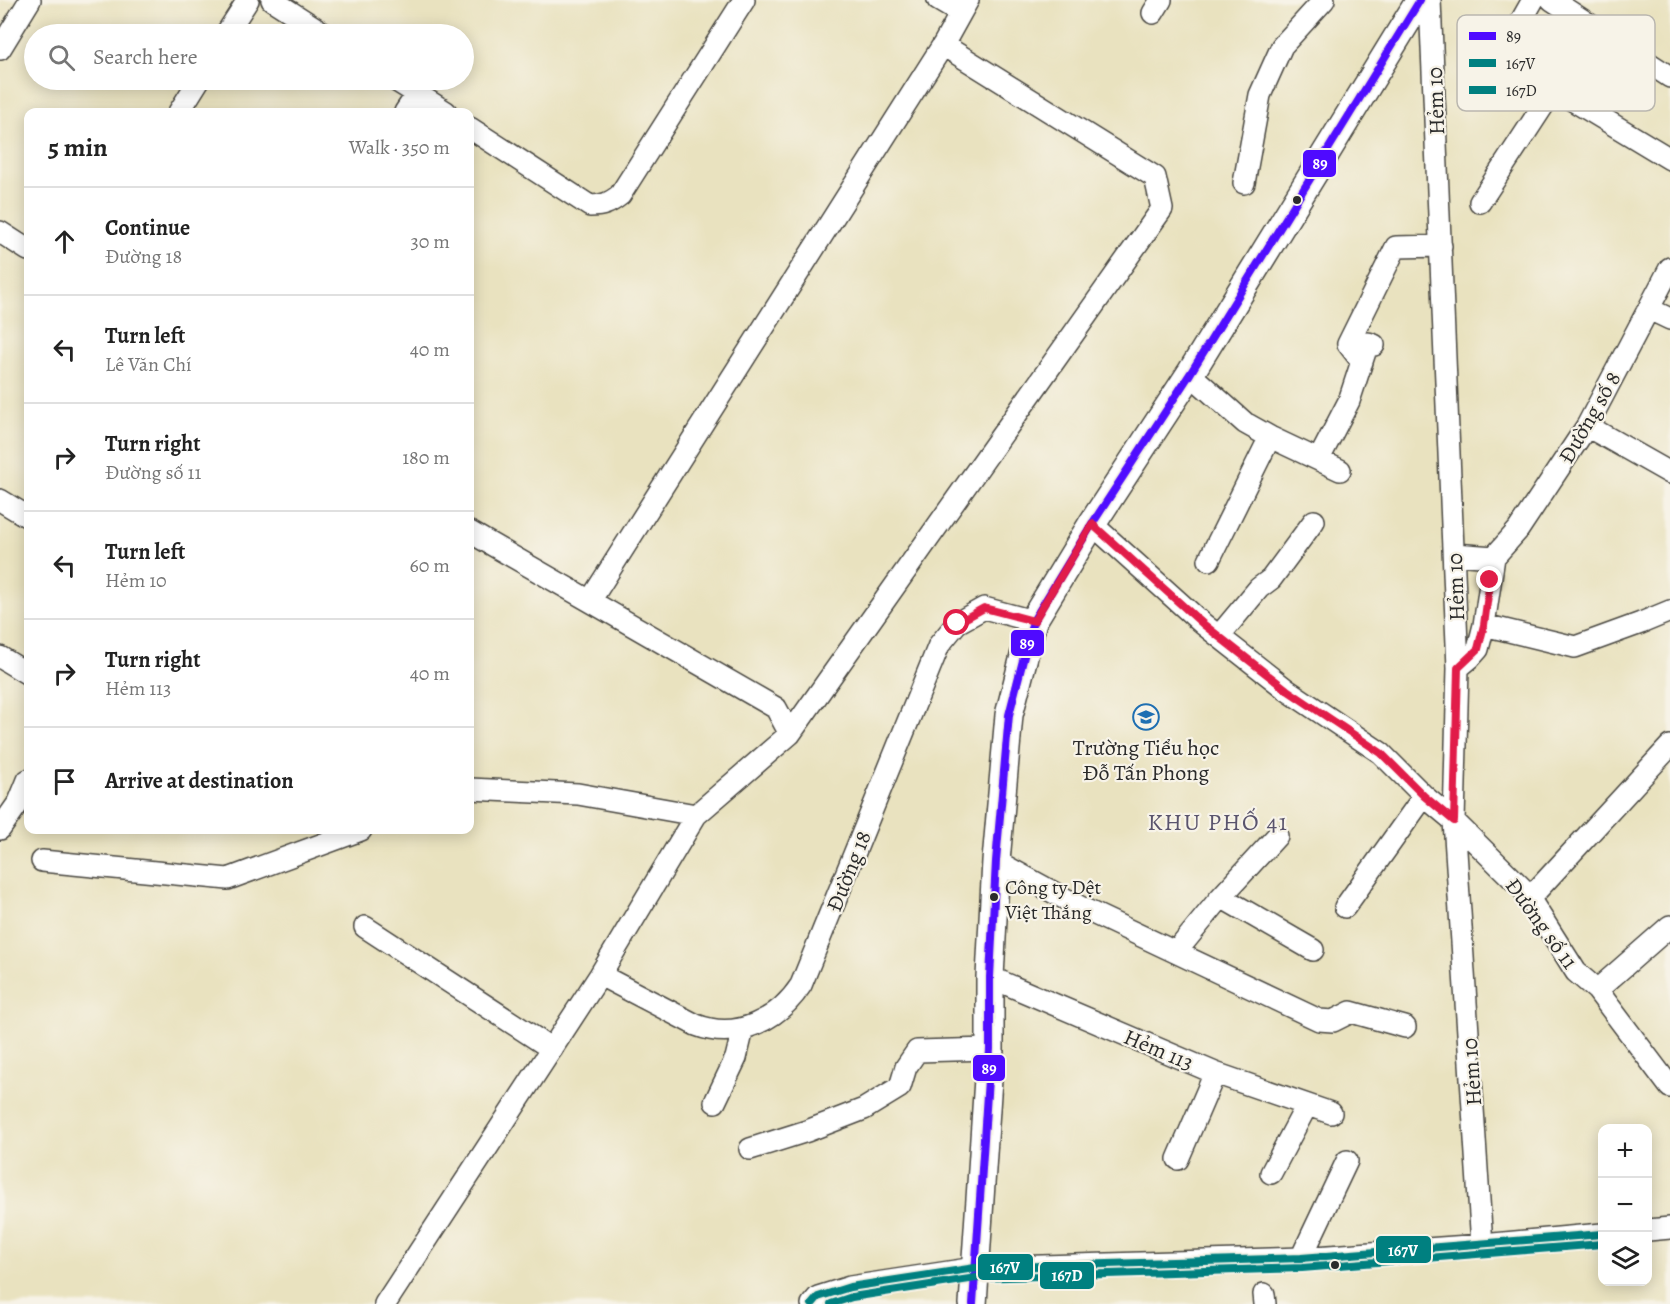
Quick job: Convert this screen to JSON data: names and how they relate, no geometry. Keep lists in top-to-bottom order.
{
  "streets": {
    "street": [
      "Hẻm 10",
      "Đường số 8",
      "Đường 18",
      "Đường số 11",
      "Hẻm 113"
    ]
  },
  "crossings": [
    ["Hẻm 10", "Đường số 11"]
  ],
  "districts": ["KHU PHỐ 41"],
  "places": {
    "school or university": ["Trường Tiểu học Đỗ Tấn Phong"],
    "other": ["Công ty Dệt Việt Thắng"]
  },
  "lines": ["transit line 89", "transit line 167V", "transit line 167D"],
  "legend": ["89", "167V", "167D"],
  "page": {
    "search": "Search here",
    "heading": ["5 min", "Walk · 350 m"],
    "list": [
      ["Continue", "Đường 18", "30 m"],
      ["Turn left", "Lê Văn Chí", "40 m"],
      ["Turn right", "Đường số 11", "180 m"],
      ["Turn left", "Hẻm 10", "60 m"],
      ["Turn right", "Hẻm 113", "40 m"],
      "Arrive at destination"
    ],
    "map_buttons": ["+", "−"]
  }
}
